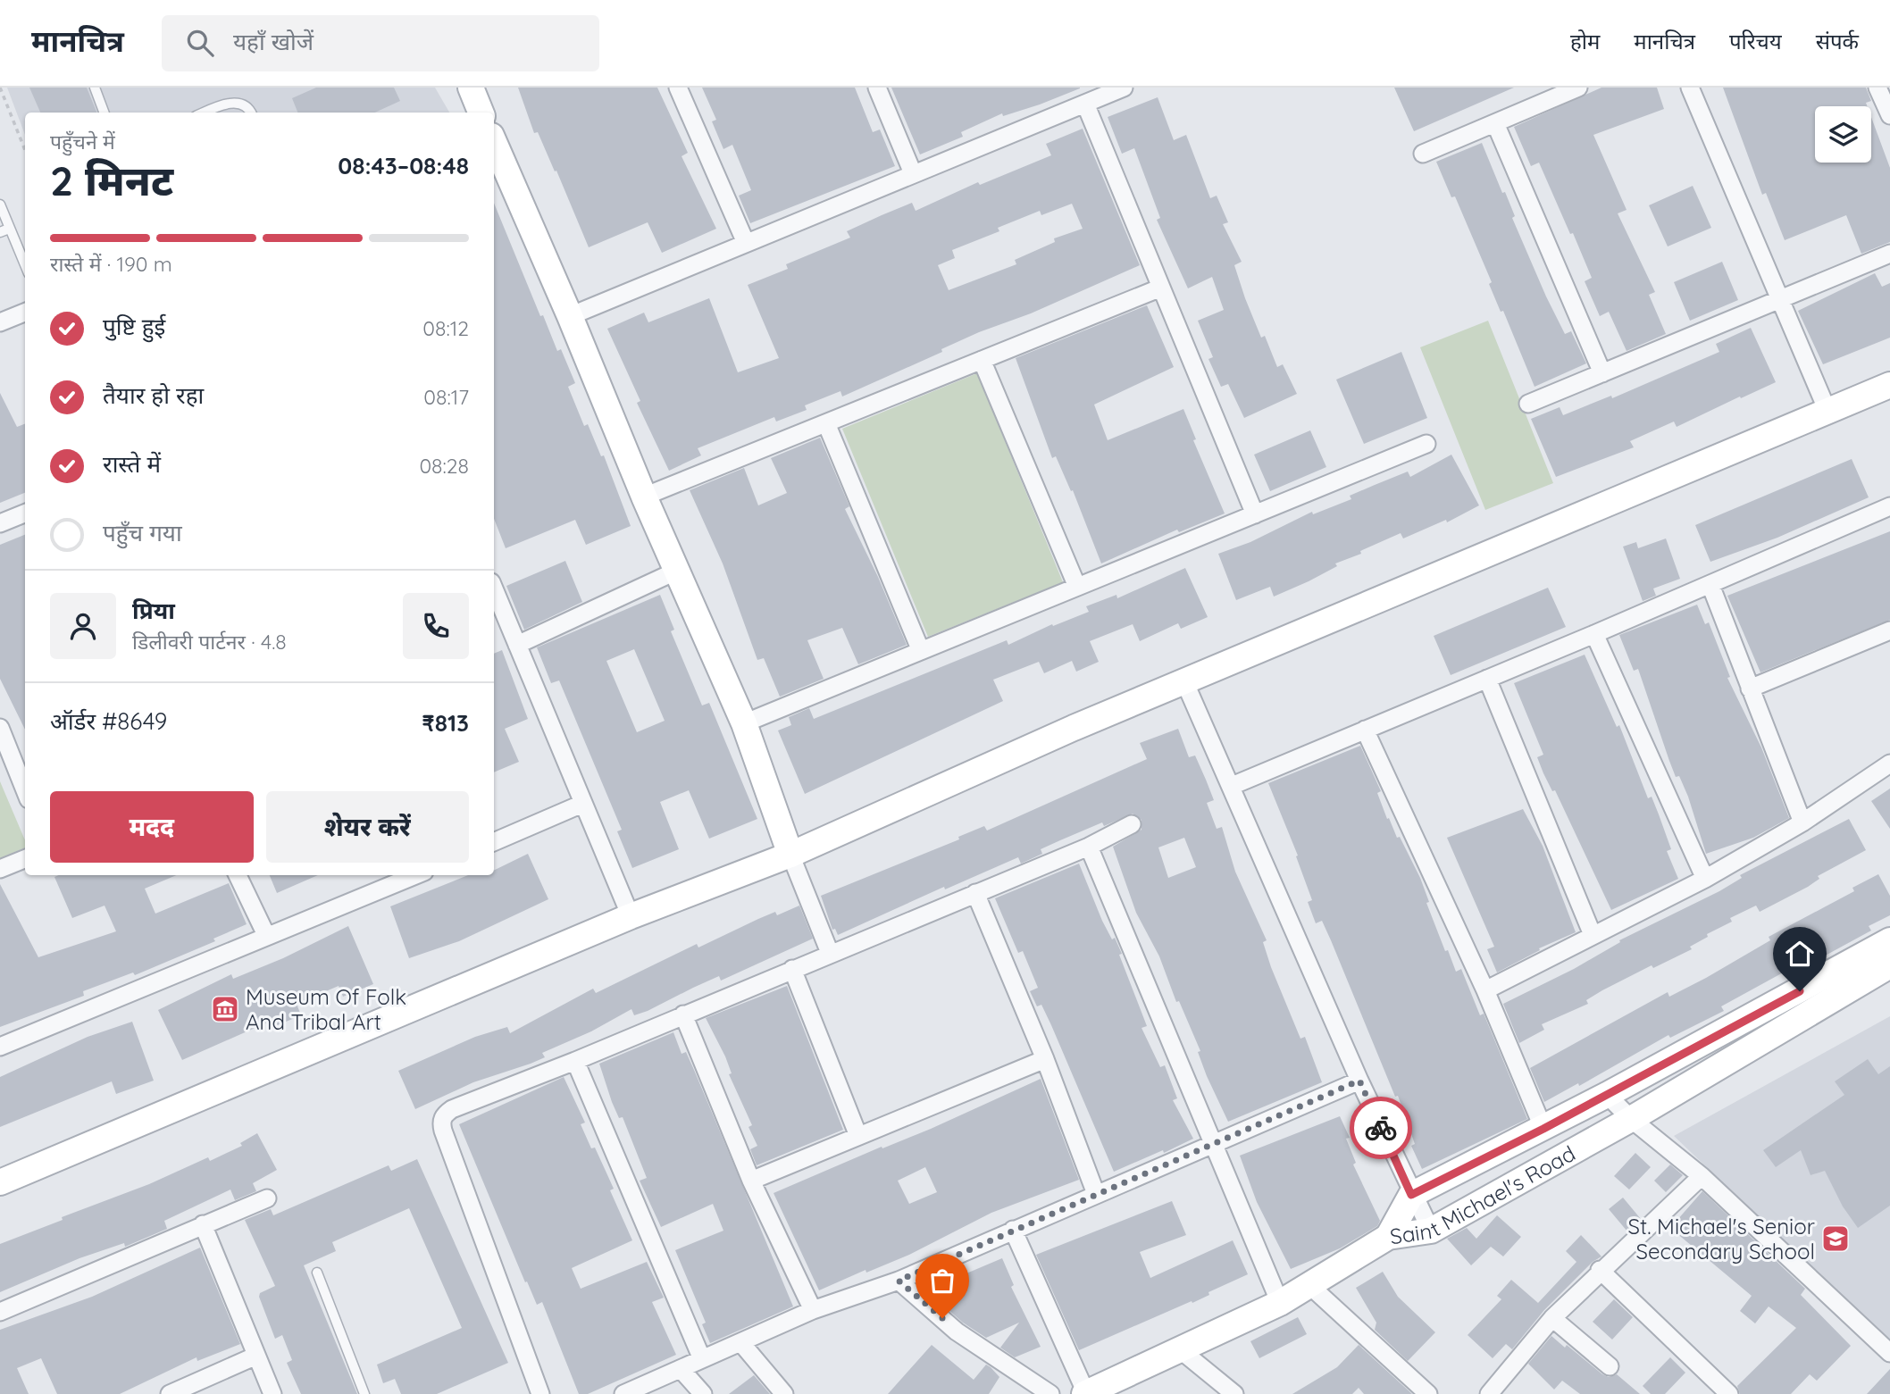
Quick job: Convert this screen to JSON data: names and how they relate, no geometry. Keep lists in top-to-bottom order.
{
  "streets": {
    "street": ["Saint Michael's Road"]
  },
  "places": {
    "museum": ["Museum Of Folk And Tribal Art"],
    "school or university": ["St. Michael's Senior Secondary School"]
  },
  "page": {
    "header": "मानचित्र",
    "search": "यहाँ खोजें",
    "nav": [
      "होम",
      "मानचित्र",
      "परिचय",
      "संपर्क"
    ],
    "heading": ["2 मिनट", "पहुँचने में", "08:43–08:48"],
    "panel": [
      "प्रिया",
      "डिलीवरी पार्टनर · 4.8",
      "ऑर्डर #8649",
      "₹813"
    ],
    "bar": "रास्ते में · 190 m",
    "list": [
      ["पुष्टि हुई", "08:12"],
      ["तैयार हो रहा", "08:17"],
      ["रास्ते में", "08:28"],
      "पहुँच गया"
    ],
    "buttons": ["मदद", "शेयर करें"]
  }
}
